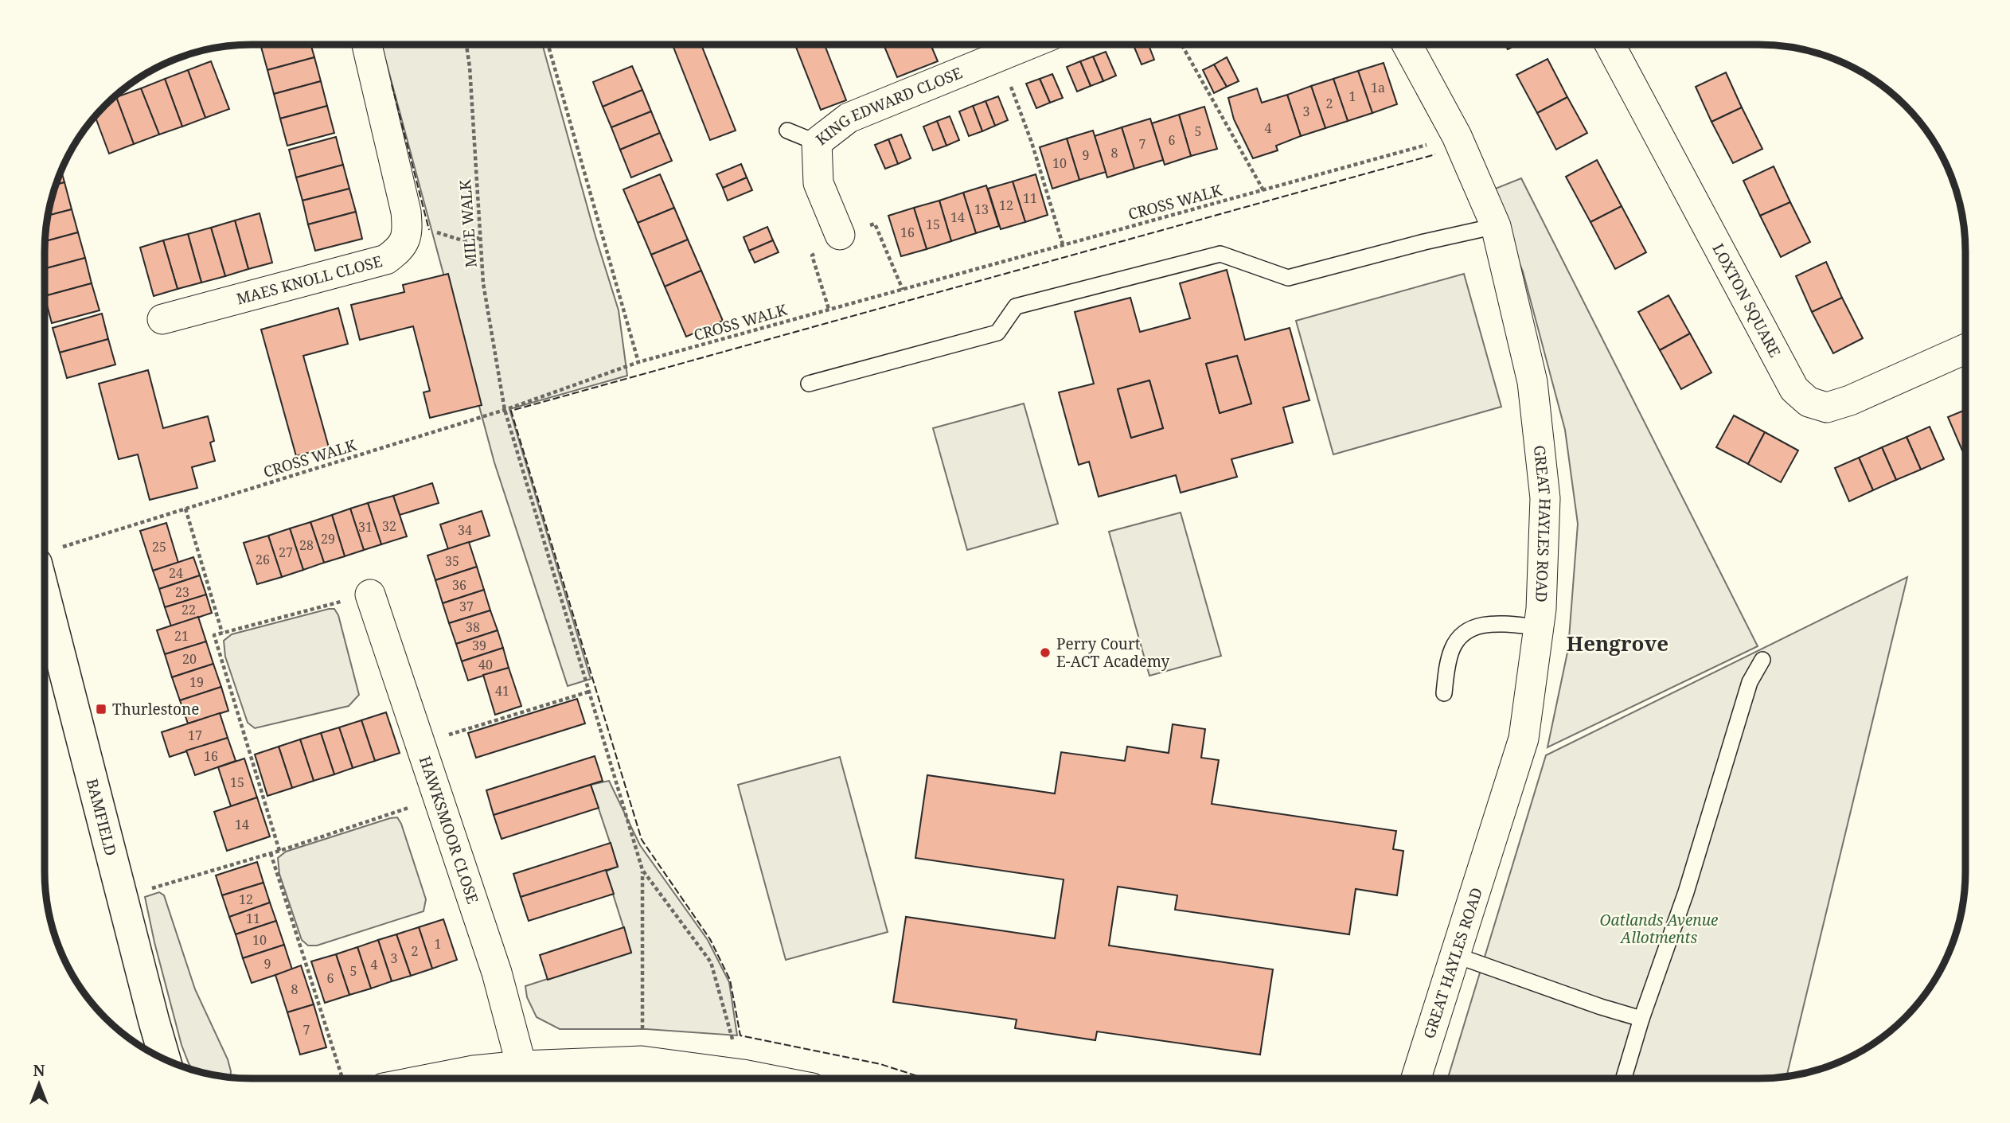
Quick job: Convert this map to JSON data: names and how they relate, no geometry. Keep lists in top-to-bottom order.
{
  "streets": {
    "street": [
      "KING EDWARD CLOSE",
      "MAES KNOLL CLOSE",
      "LOXTON SQUARE",
      "GREAT HAYLES ROAD",
      "BAMFIELD",
      "HAWKSMOOR CLOSE"
    ],
    "path": ["CROSS WALK", "MILE WALK"]
  },
  "crossings": [
    ["CROSS WALK", "MILE WALK"],
    ["CROSS WALK", "GREAT HAYLES ROAD"],
    ["CROSS WALK", "BAMFIELD"]
  ],
  "districts": ["Hengrove"],
  "parks": ["Oatlands Avenue Allotments"],
  "places": {
    "other": ["Perry Court E-ACT Academy"],
    "transit": ["Thurlestone"]
  },
  "house_numbers": [
    "1a",
    "1",
    "2",
    "3",
    "4",
    "5",
    "6",
    "7",
    "8",
    "9",
    "10",
    "11",
    "12",
    "13",
    "14",
    "15",
    "16",
    "32",
    "31",
    "34",
    "29",
    "28",
    "25",
    "27",
    "26",
    "35",
    "24",
    "36",
    "23",
    "37",
    "22",
    "38",
    "21",
    "39",
    "20",
    "40",
    "19",
    "41",
    "17",
    "16",
    "15",
    "14",
    "12",
    "11",
    "10",
    "1",
    "2",
    "3",
    "9",
    "4",
    "5",
    "6",
    "8",
    "7"
  ],
  "north": "top"
}
